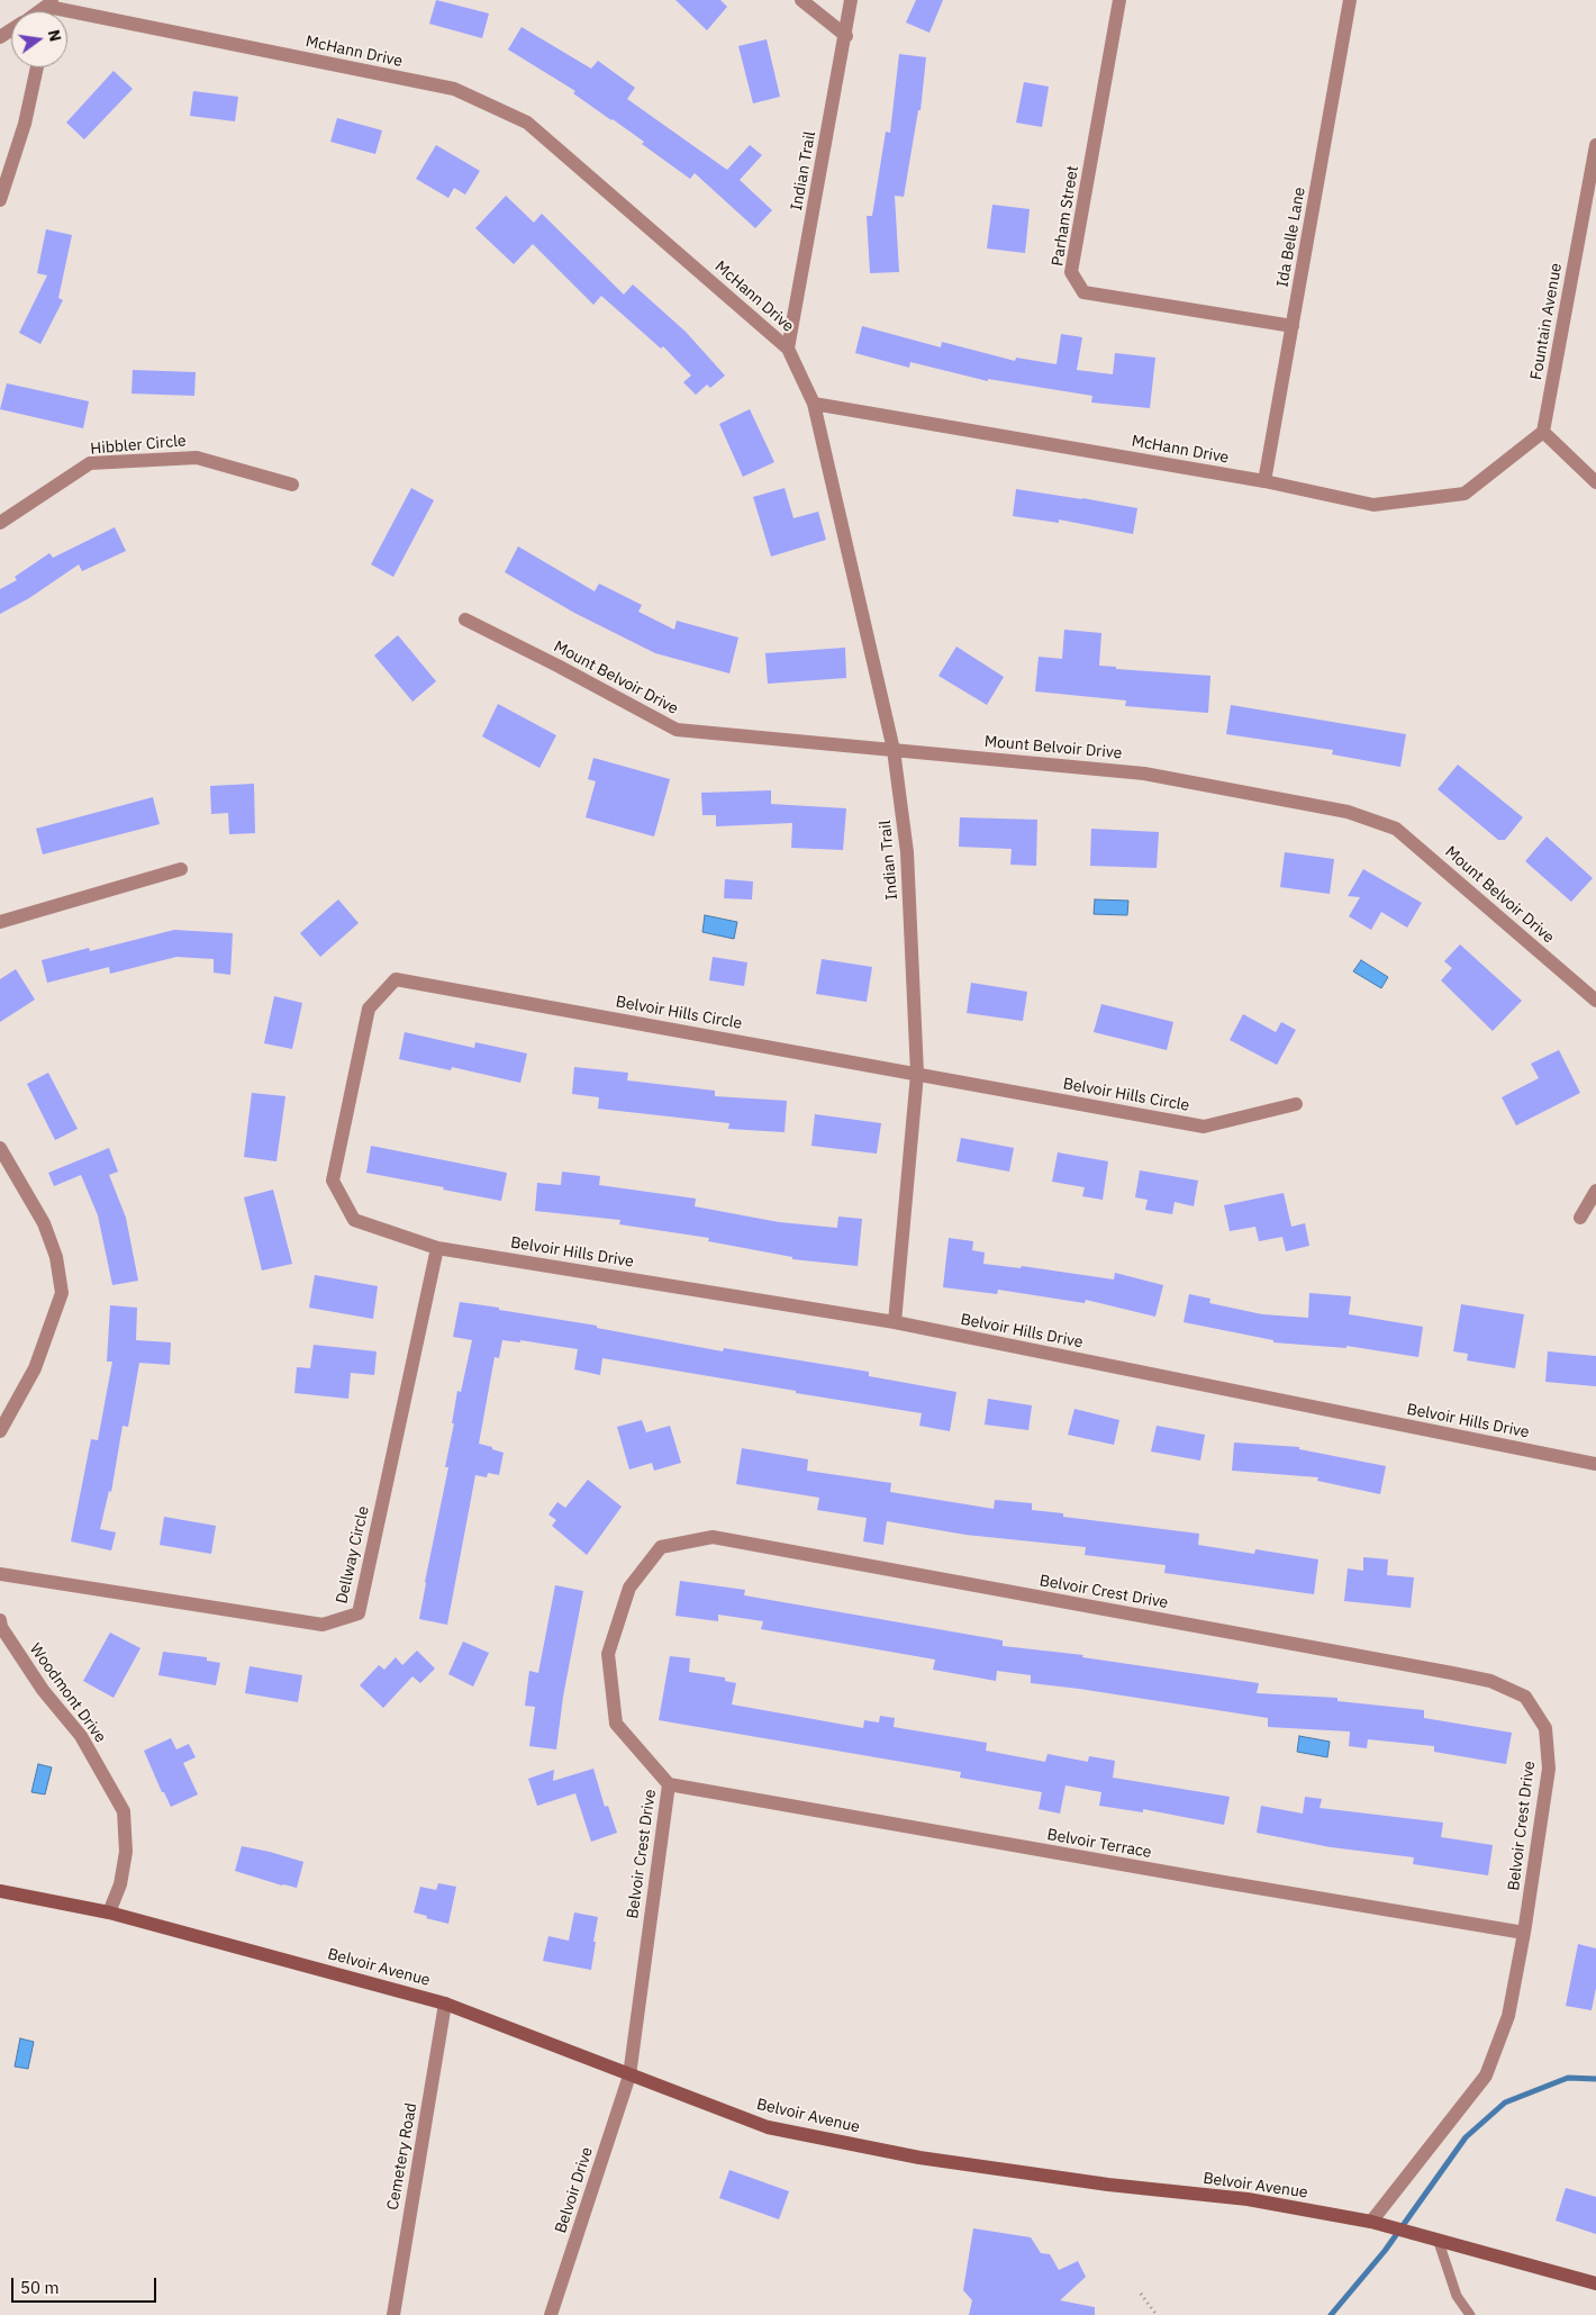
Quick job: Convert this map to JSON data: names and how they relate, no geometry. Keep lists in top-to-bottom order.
{
  "streets": {
    "street": [
      "McHann Drive",
      "Indian Trail",
      "Parham Street",
      "Ida Belle Lane",
      "Fountain Avenue",
      "Hibbler Circle",
      "Mount Belvoir Drive",
      "Belvoir Hills Circle",
      "Belvoir Hills Drive",
      "Dellway Circle",
      "Belvoir Crest Drive",
      "Woodmont Drive",
      "Belvoir Terrace",
      "Belvoir Avenue",
      "Cemetery Road",
      "Belvoir Drive"
    ]
  },
  "crossings": [
    ["McHann Drive", "Indian Trail"],
    ["McHann Drive", "Ida Belle Lane"],
    ["McHann Drive", "Fountain Avenue"],
    ["Indian Trail", "Mount Belvoir Drive"],
    ["Indian Trail", "Belvoir Hills Circle"],
    ["Indian Trail", "Belvoir Hills Drive"],
    ["Parham Street", "Ida Belle Lane"],
    ["Belvoir Hills Circle", "Belvoir Hills Drive"],
    ["Belvoir Hills Circle", "Dellway Circle"],
    ["Belvoir Hills Drive", "Dellway Circle"],
    ["Belvoir Crest Drive", "Belvoir Terrace"],
    ["Belvoir Crest Drive", "Belvoir Avenue"],
    ["Belvoir Crest Drive", "Belvoir Drive"],
    ["Woodmont Drive", "Belvoir Avenue"],
    ["Belvoir Avenue", "Cemetery Road"],
    ["Belvoir Avenue", "Belvoir Drive"]
  ],
  "scale_bar": "50 m",
  "north": "right"
}
